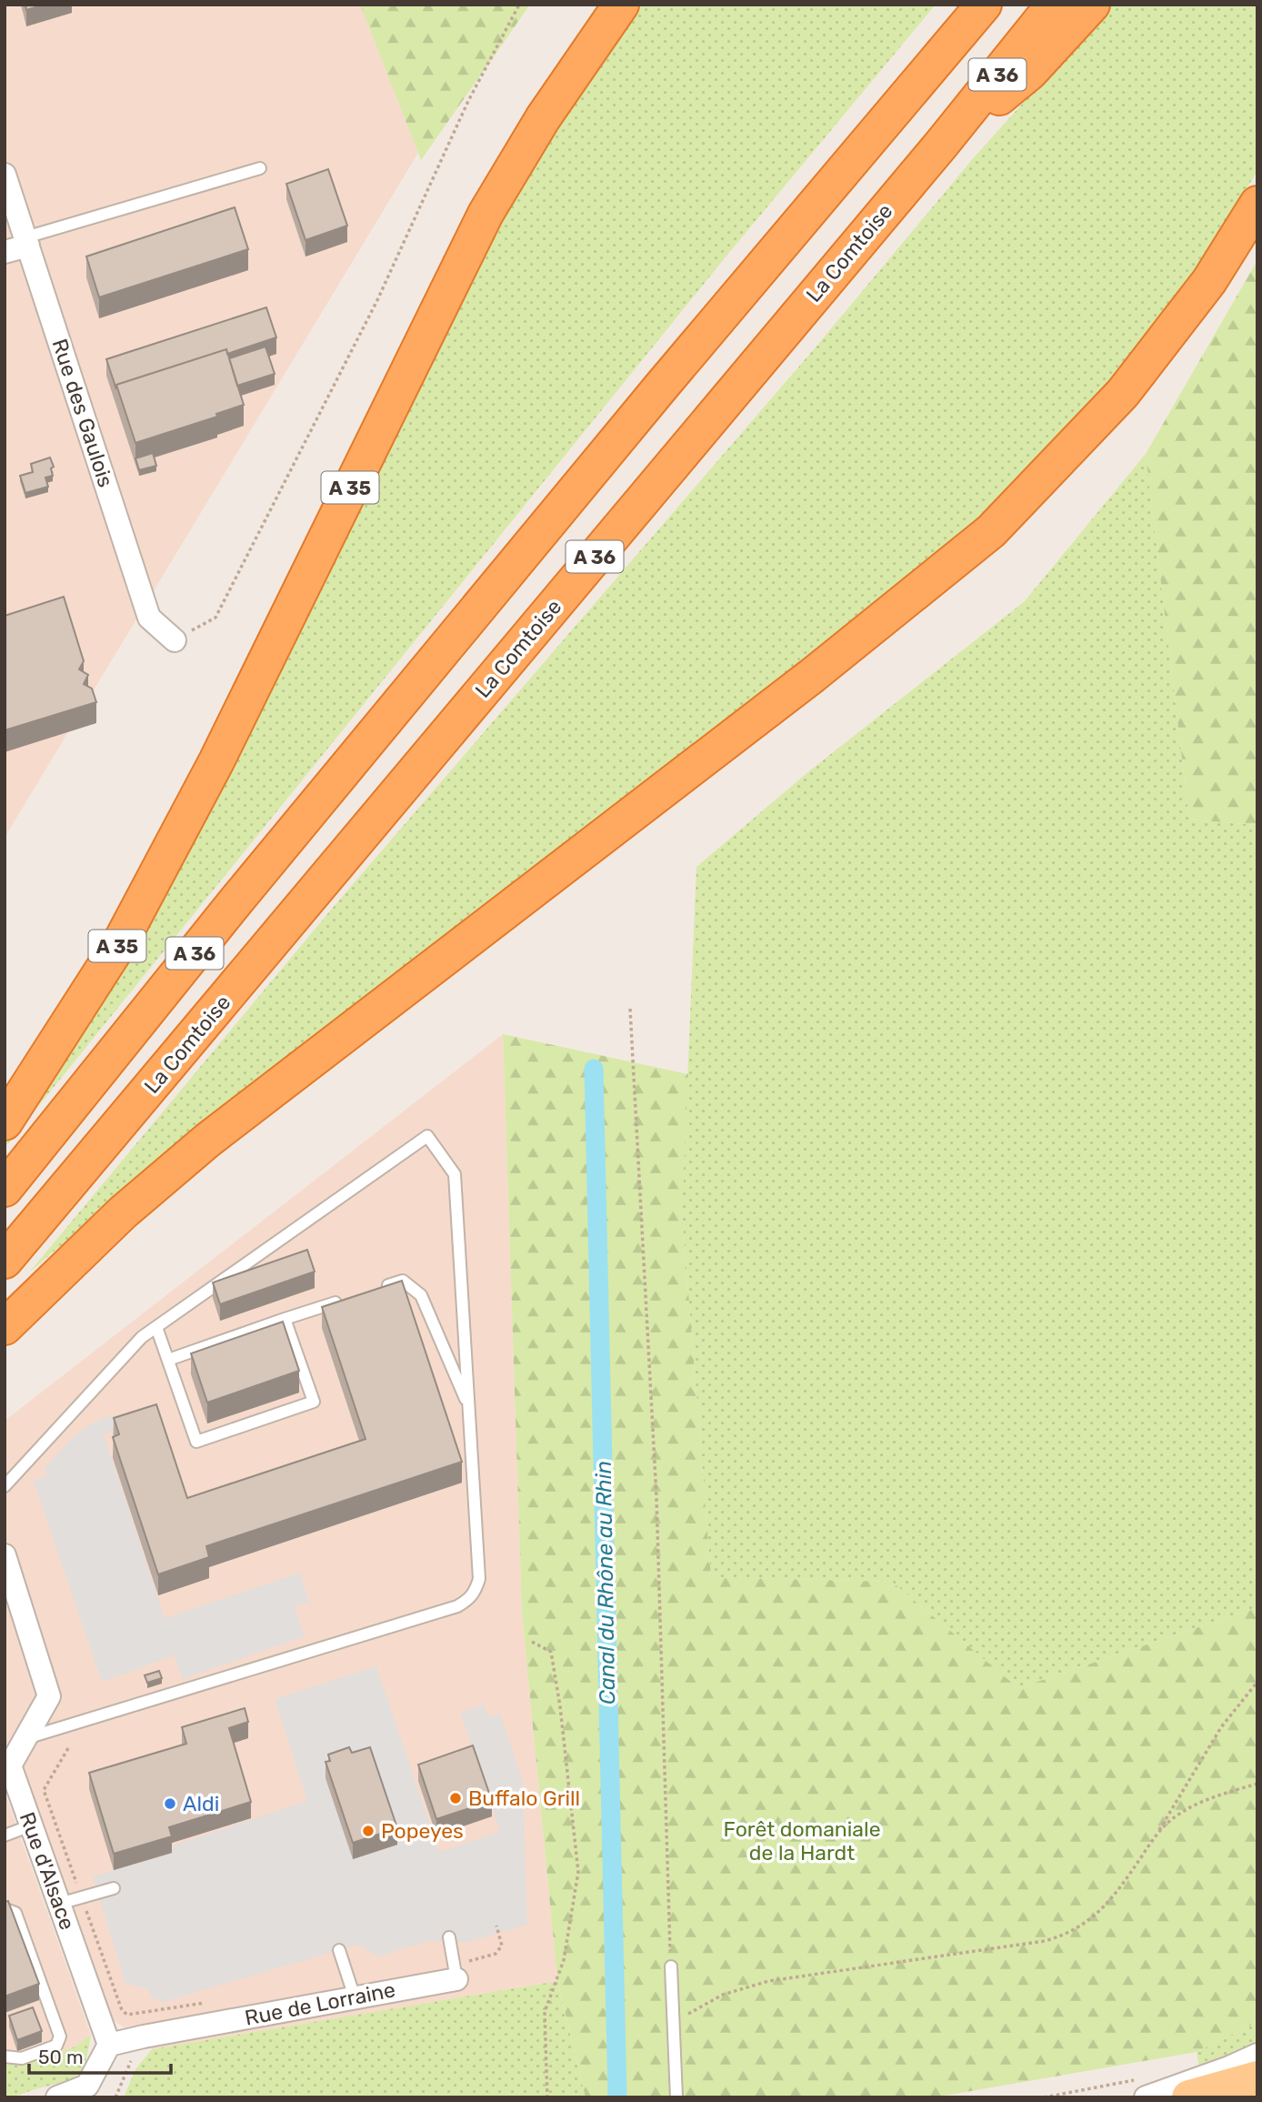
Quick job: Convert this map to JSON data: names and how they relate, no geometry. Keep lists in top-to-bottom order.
{
  "streets": {
    "highway": ["A 36", "La Comtoise", "A 35"],
    "street": ["Rue des Gaulois", "Rue d'Alsace", "Rue de Lorraine"]
  },
  "crossings": [
    ["Rue d'Alsace", "Rue de Lorraine"]
  ],
  "water": ["Canal du Rhône au Rhin"],
  "parks": ["Forêt domaniale de la Hardt"],
  "places": ["Buffalo Grill", "Aldi", "Popeyes"],
  "scale_bar": "50 m"
}
